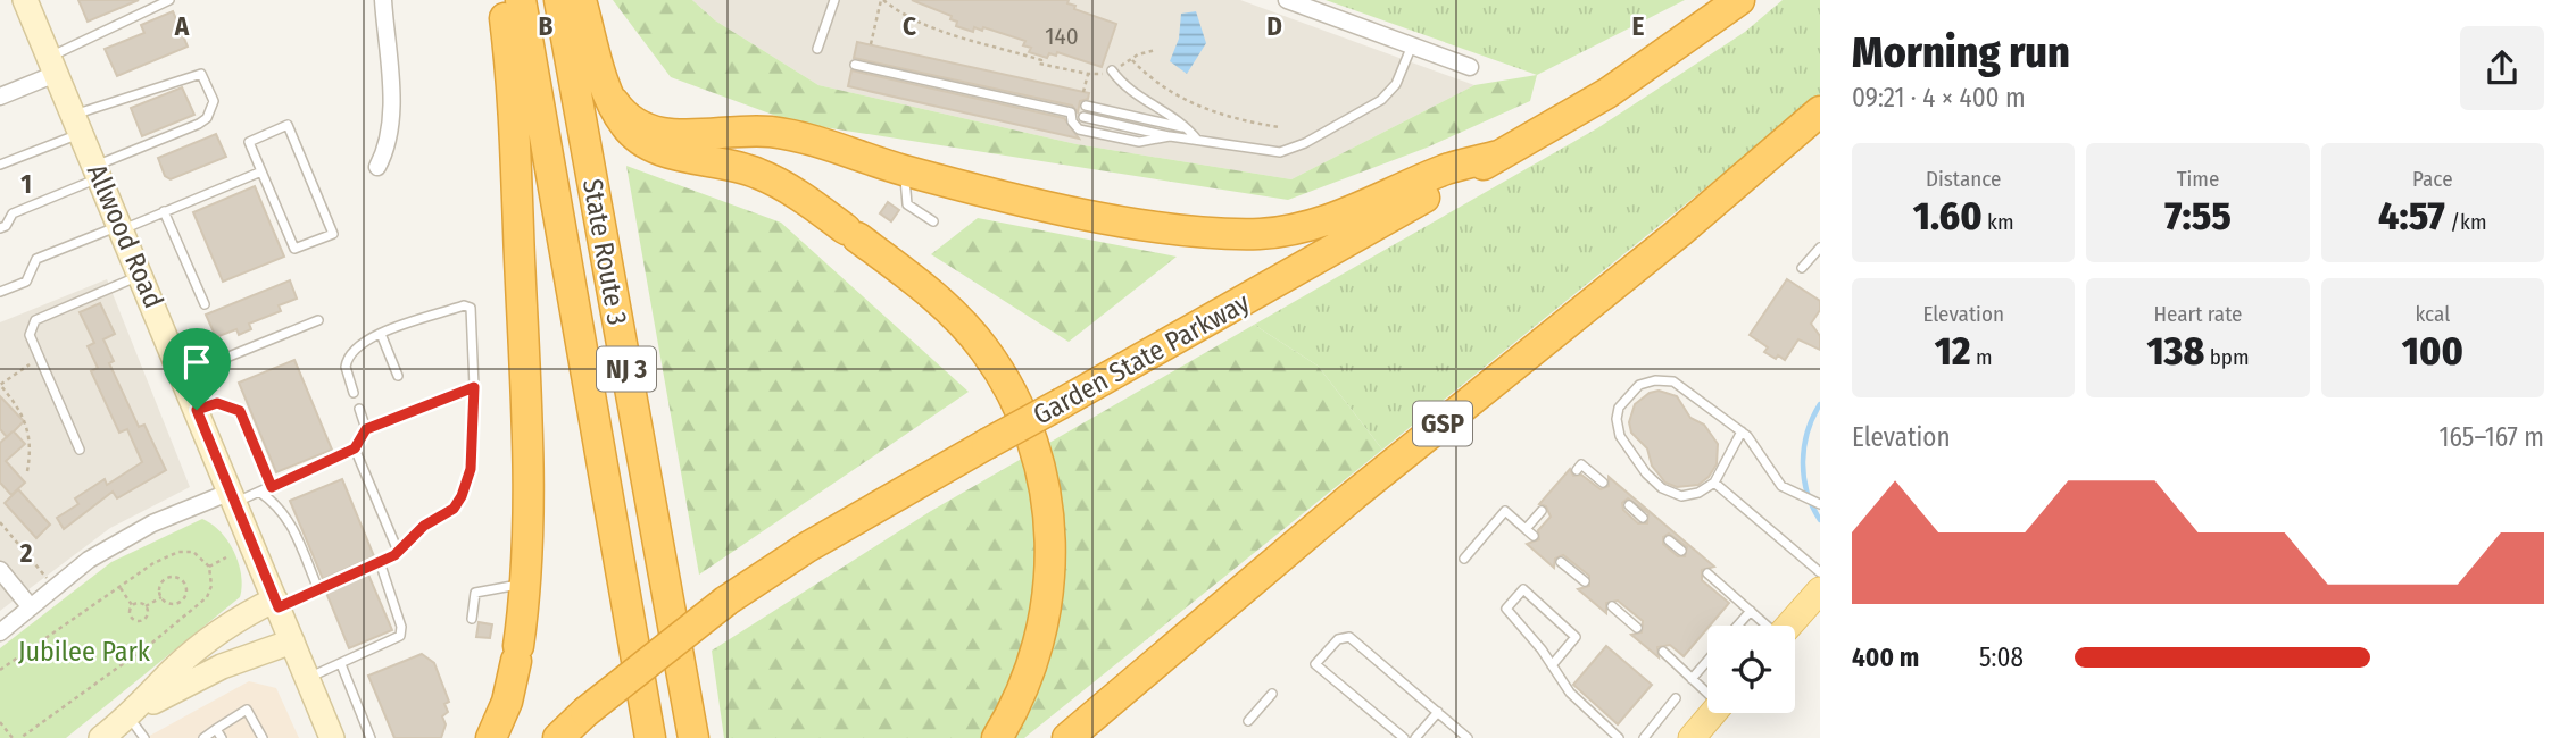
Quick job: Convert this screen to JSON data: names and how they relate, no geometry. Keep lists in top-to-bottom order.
{
  "streets": {
    "highway": [
      "State Route 3",
      "Garden State Parkway",
      "NJ 3",
      "GSP"
    ],
    "main road": ["Allwood Road"]
  },
  "parks": ["Jubilee Park"],
  "house_numbers": ["140"],
  "page": {
    "heading": ["Morning run", "09:21 · 4 × 400 m"],
    "stats": [
      ["Distance", "1.60 km"],
      ["Time", "7:55"],
      ["Pace", "4:57 /km"],
      ["Elevation", "12 m"],
      ["Heart rate", "138 bpm"],
      ["kcal", "100"]
    ],
    "chart": ["Elevation", "165–167 m"],
    "list": [
      {
        "name": "400 m",
        "note": "5:08"
      }
    ]
  },
  "grid": {
    "columns": [
      "A",
      "B",
      "C",
      "D",
      "E"
    ],
    "rows": ["1", "2"]
  }
}
